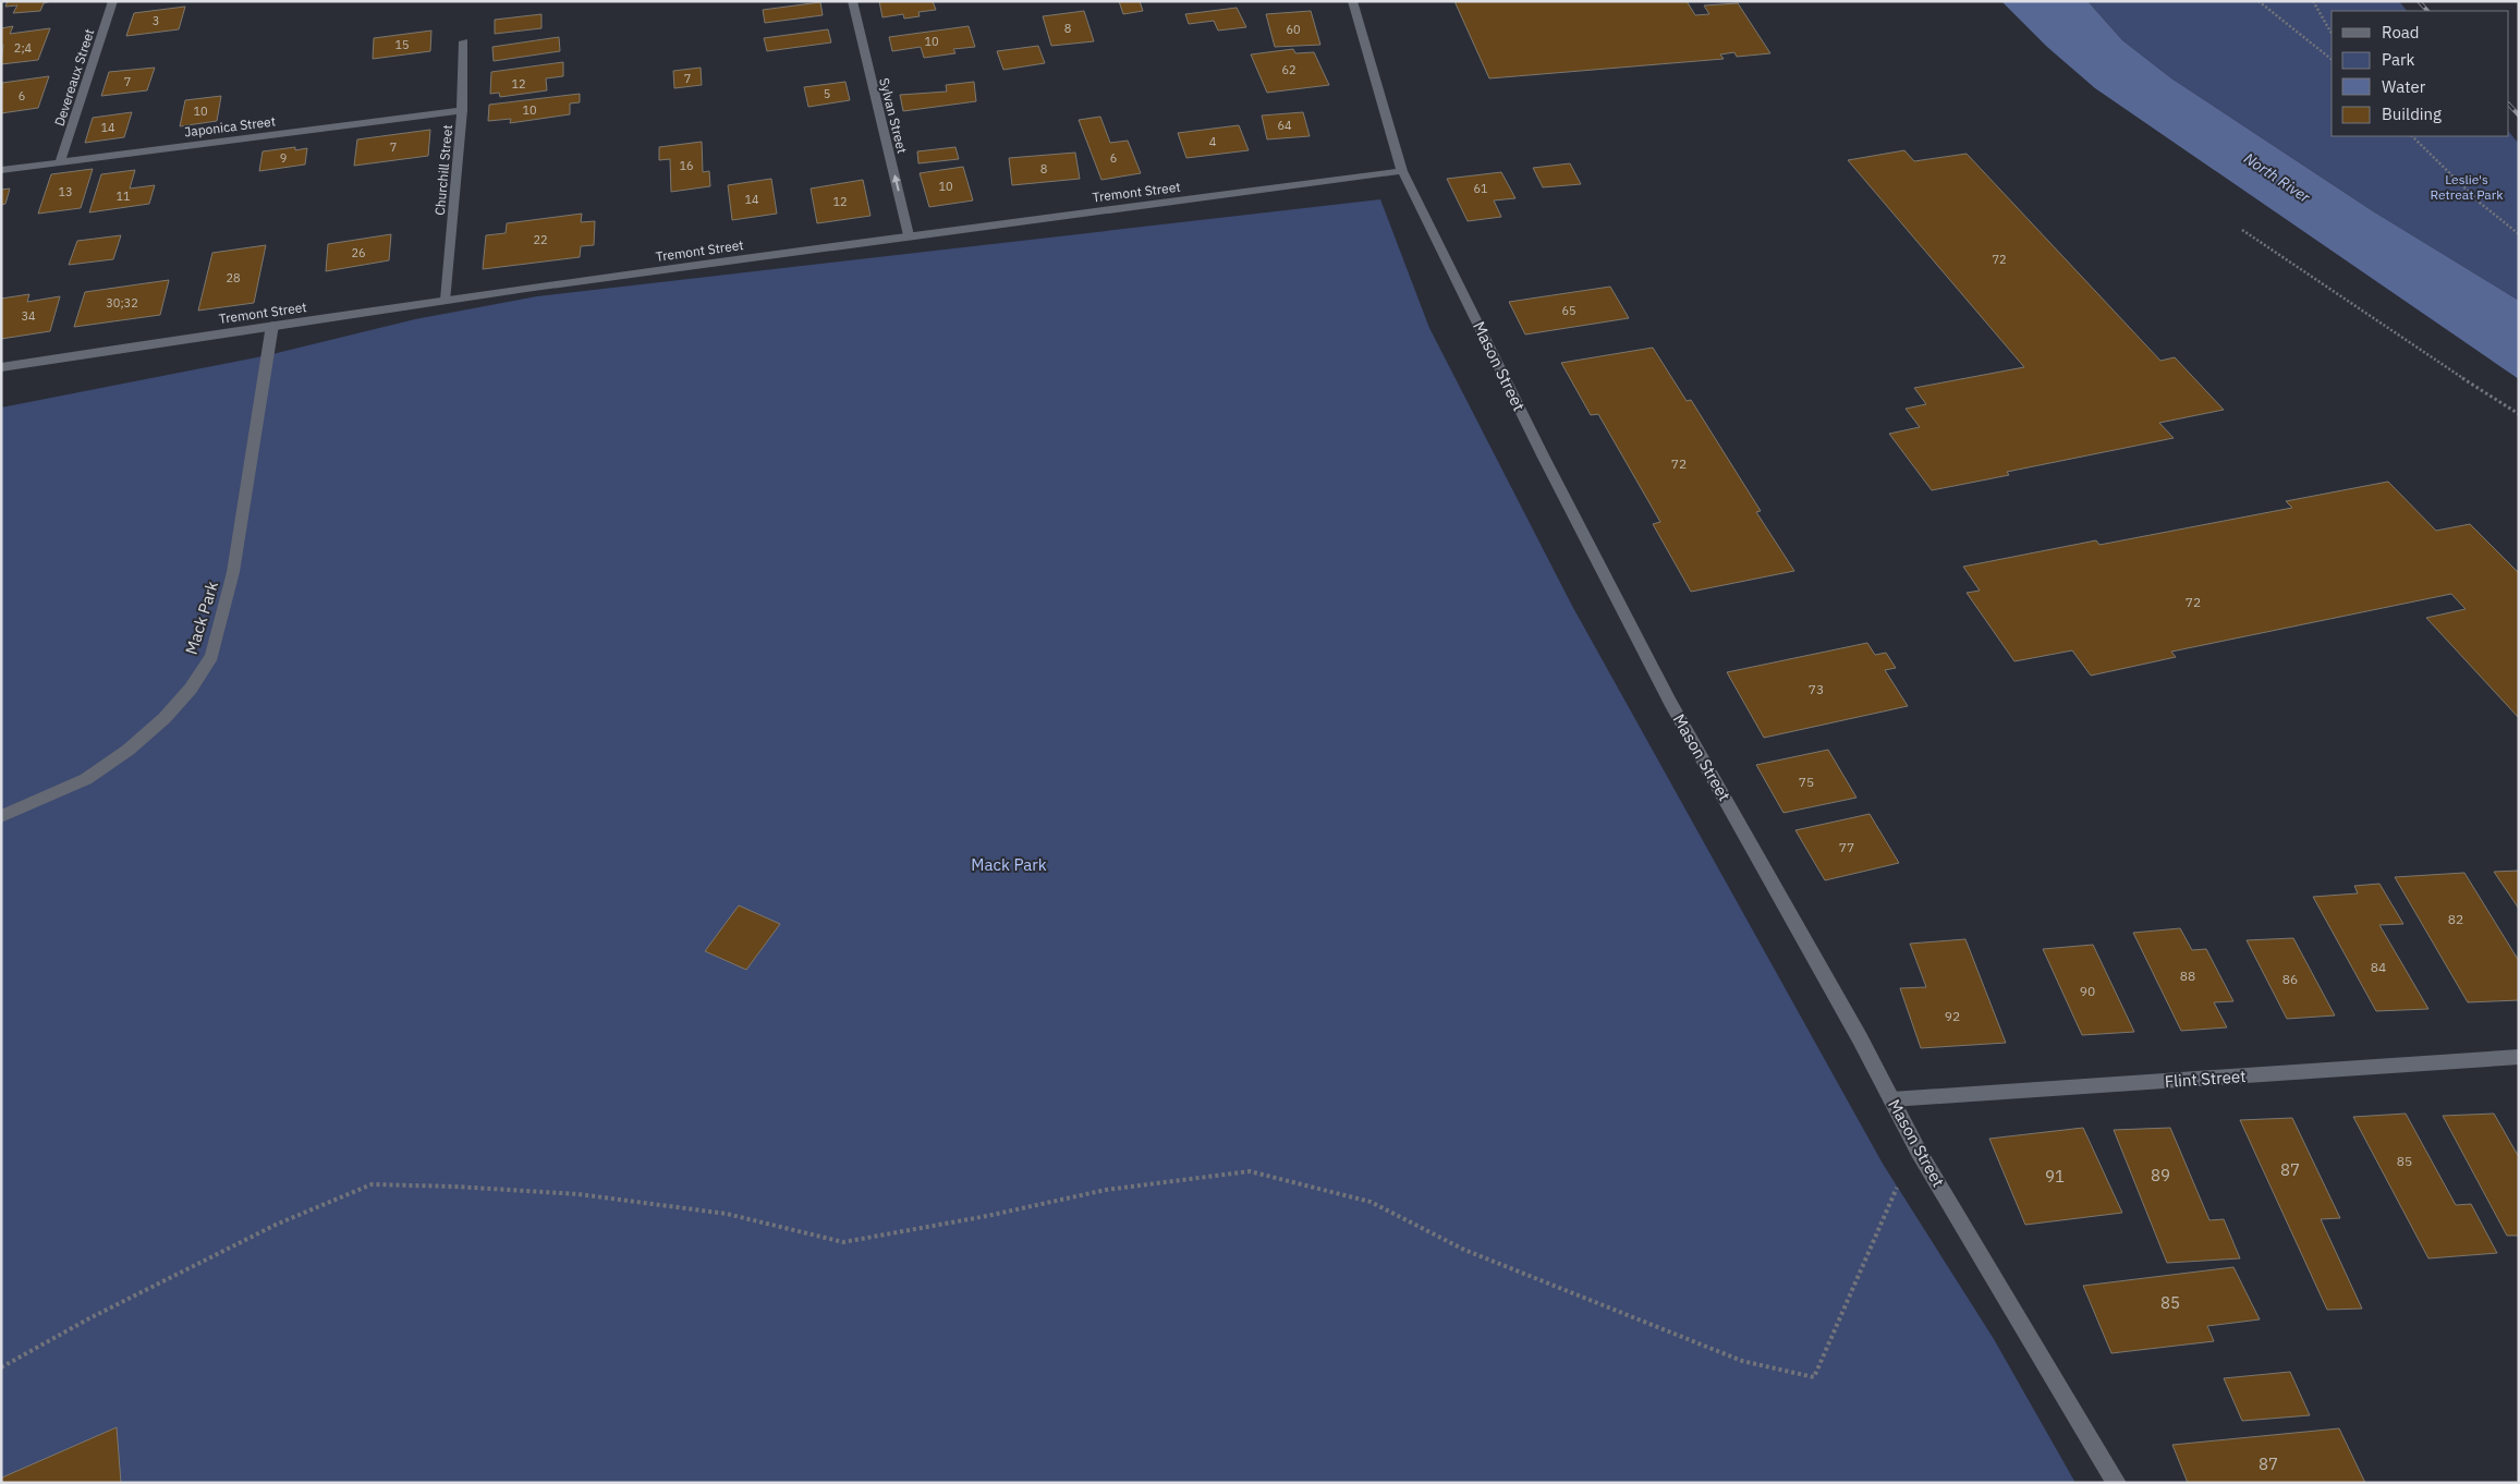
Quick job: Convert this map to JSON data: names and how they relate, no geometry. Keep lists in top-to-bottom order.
{
  "streets": {
    "street": [
      "Devereaux Street",
      "Sylvan Street",
      "Japonica Street",
      "Churchill Street",
      "Tremont Street",
      "Mason Street",
      "Mack Park",
      "Flint Street"
    ]
  },
  "crossings": [
    ["Devereaux Street", "Japonica Street"],
    ["Sylvan Street", "Tremont Street"],
    ["Japonica Street", "Churchill Street"],
    ["Churchill Street", "Tremont Street"],
    ["Tremont Street", "Mason Street"],
    ["Tremont Street", "Mack Park"],
    ["Mason Street", "Flint Street"]
  ],
  "one_way": ["Sylvan Street"],
  "water": ["North River"],
  "parks": ["Leslie's Retreat Park", "Mack Park"],
  "house_numbers": [
    "3",
    "8",
    "60",
    "10",
    "15",
    "2;4",
    "62",
    "7",
    "7",
    "12",
    "5",
    "6",
    "10",
    "10",
    "64",
    "14",
    "4",
    "7",
    "9",
    "6",
    "16",
    "8",
    "10",
    "61",
    "13",
    "11",
    "14",
    "12",
    "22",
    "26",
    "72",
    "28",
    "30;32",
    "65",
    "34",
    "72",
    "72",
    "73",
    "75",
    "77",
    "82",
    "84",
    "88",
    "86",
    "90",
    "92",
    "85",
    "87",
    "89",
    "91",
    "85",
    "87"
  ],
  "legend": [
    "Road",
    "Park",
    "Water",
    "Building"
  ]
}
